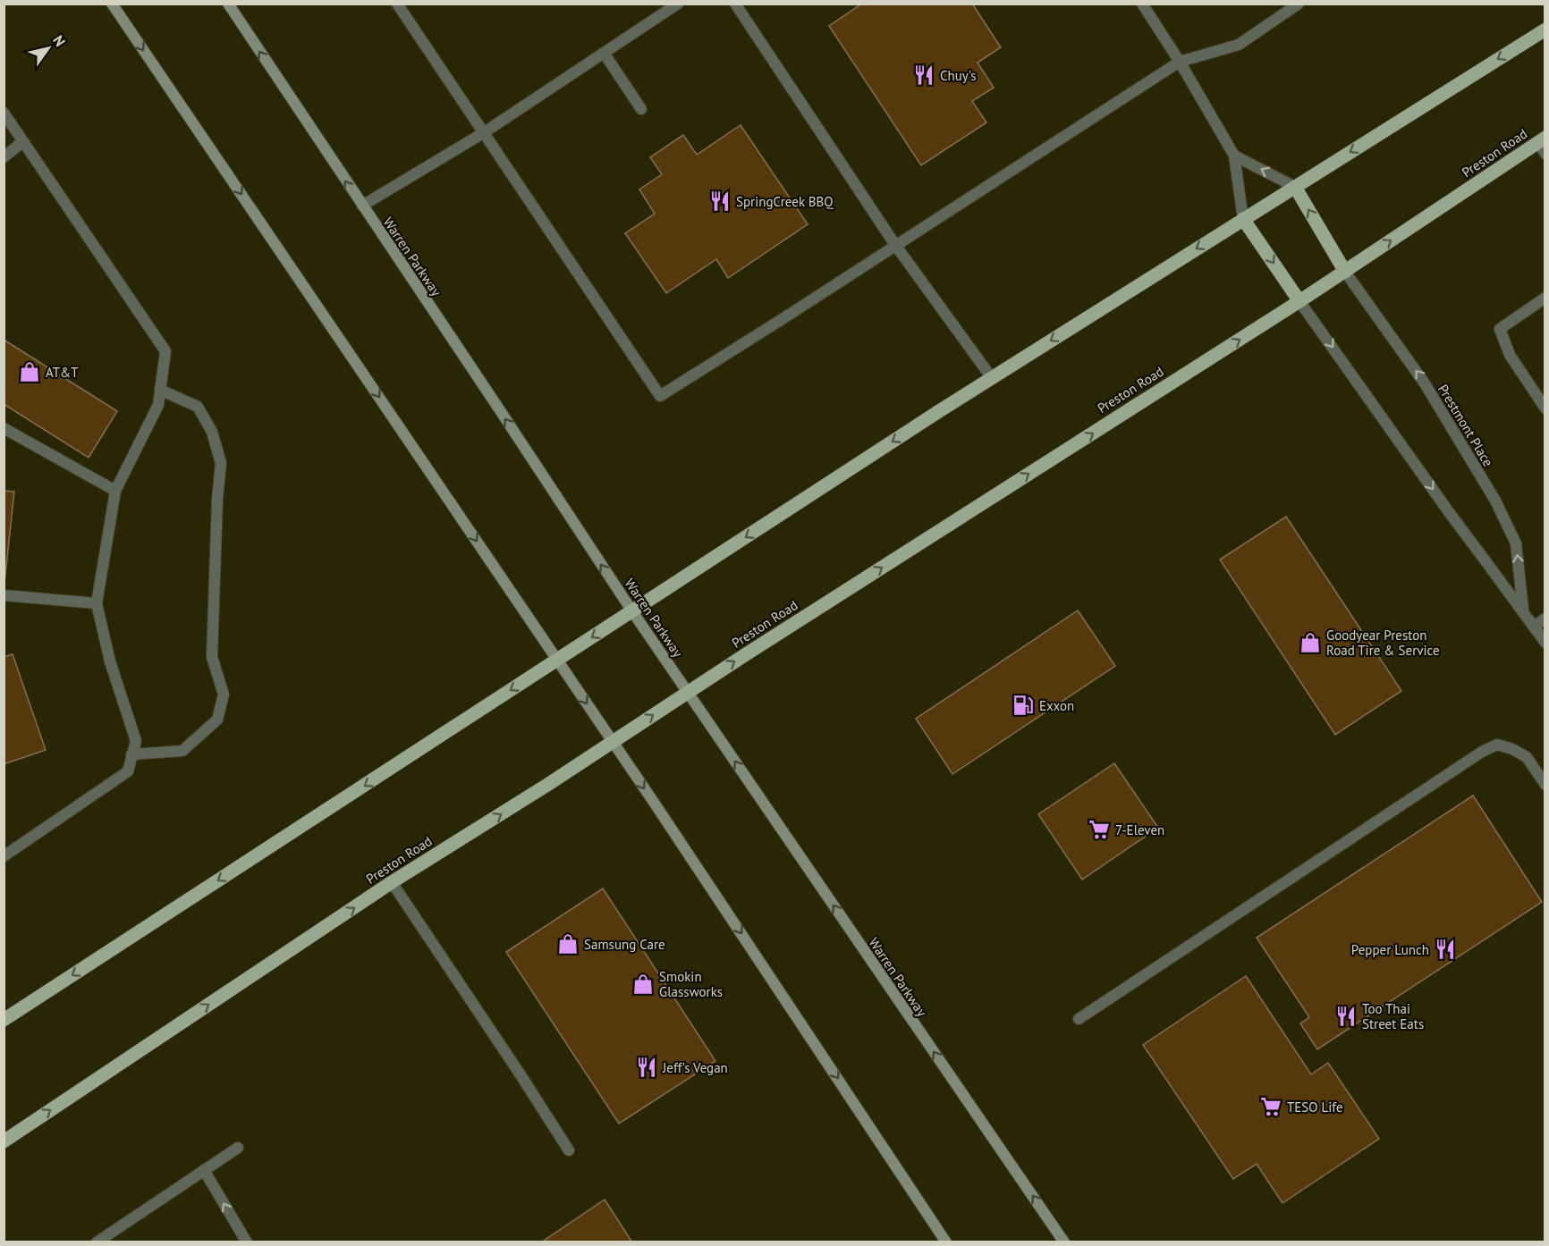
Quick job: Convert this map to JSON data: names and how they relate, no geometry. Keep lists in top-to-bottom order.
{
  "streets": {
    "main road": ["Preston Road", "Warren Parkway"],
    "street": ["Prestmont Place"]
  },
  "crossings": [
    ["Preston Road", "Warren Parkway"],
    ["Preston Road", "Prestmont Place"]
  ],
  "places": {
    "restaurant": [
      "Chuy's",
      "SpringCreek BBQ",
      "Pepper Lunch",
      "Too Thai Street Eats",
      "Jeff's Vegan"
    ],
    "shop": [
      "AT&T",
      "Goodyear Preston Road Tire & Service",
      "Samsung Care",
      "Smokin Glassworks"
    ],
    "fuel station": ["Exxon"],
    "supermarket": ["7-Eleven", "TESO Life"]
  },
  "north": "top right"
}
